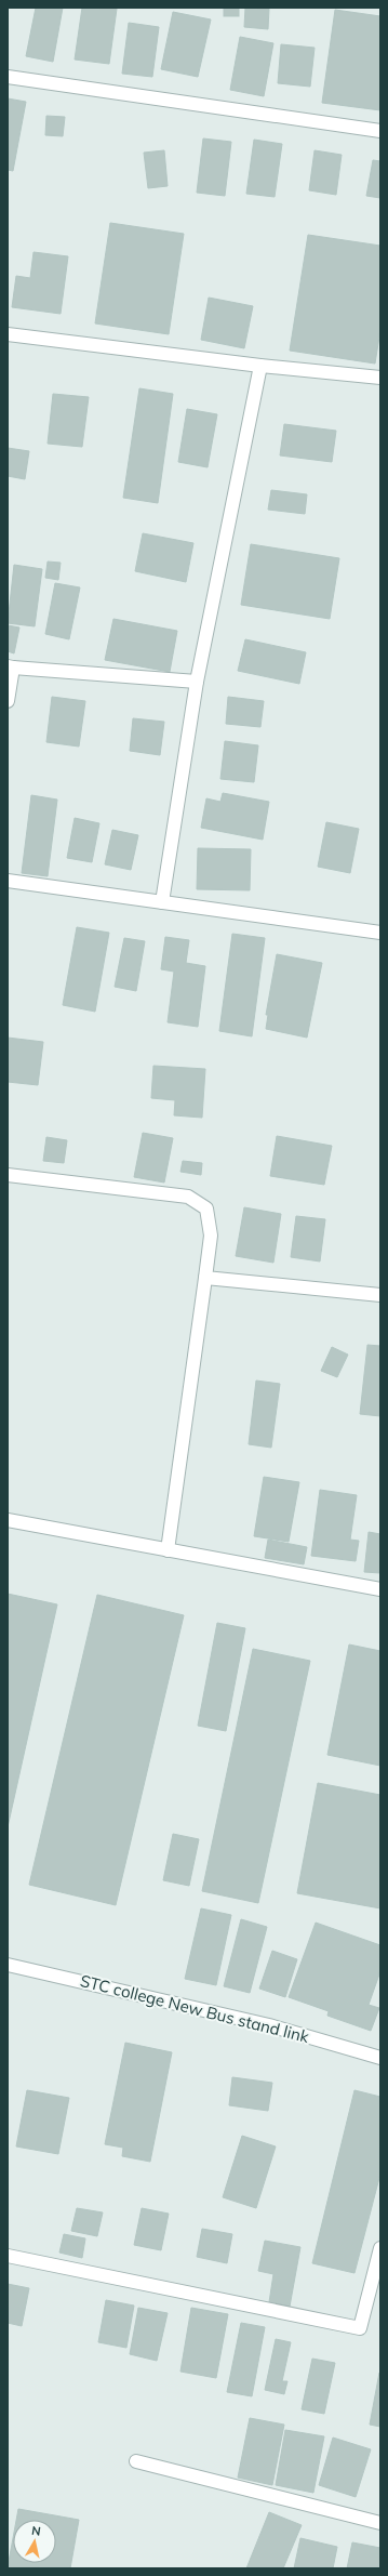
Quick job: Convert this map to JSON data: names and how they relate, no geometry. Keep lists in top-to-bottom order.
{
  "streets": {
    "street": ["STC college New Bus stand link"]
  },
  "north": "top"
}
